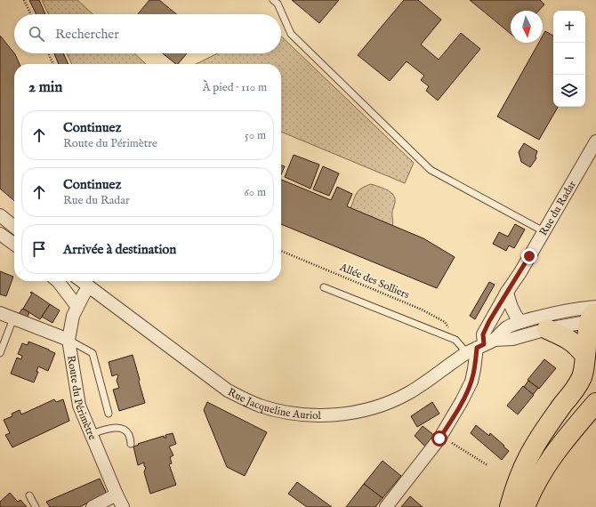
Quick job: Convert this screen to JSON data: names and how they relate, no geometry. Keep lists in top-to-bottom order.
{
  "streets": {
    "street": ["Rue du Radar", "Route du Périmètre", "Rue Jacqueline Auriol"],
    "path": ["Allée des Solliers"]
  },
  "crossings": [
    ["Rue du Radar", "Rue Jacqueline Auriol"],
    ["Route du Périmètre", "Rue Jacqueline Auriol"]
  ],
  "north": "bottom",
  "page": {
    "map_buttons": ["+", "−"],
    "search": "Rechercher",
    "heading": ["2 min", "À pied · 110 m"],
    "list": [
      ["Continuez", "Route du Périmètre", "50 m"],
      ["Continuez", "Rue du Radar", "60 m"],
      "Arrivée à destination"
    ]
  }
}
